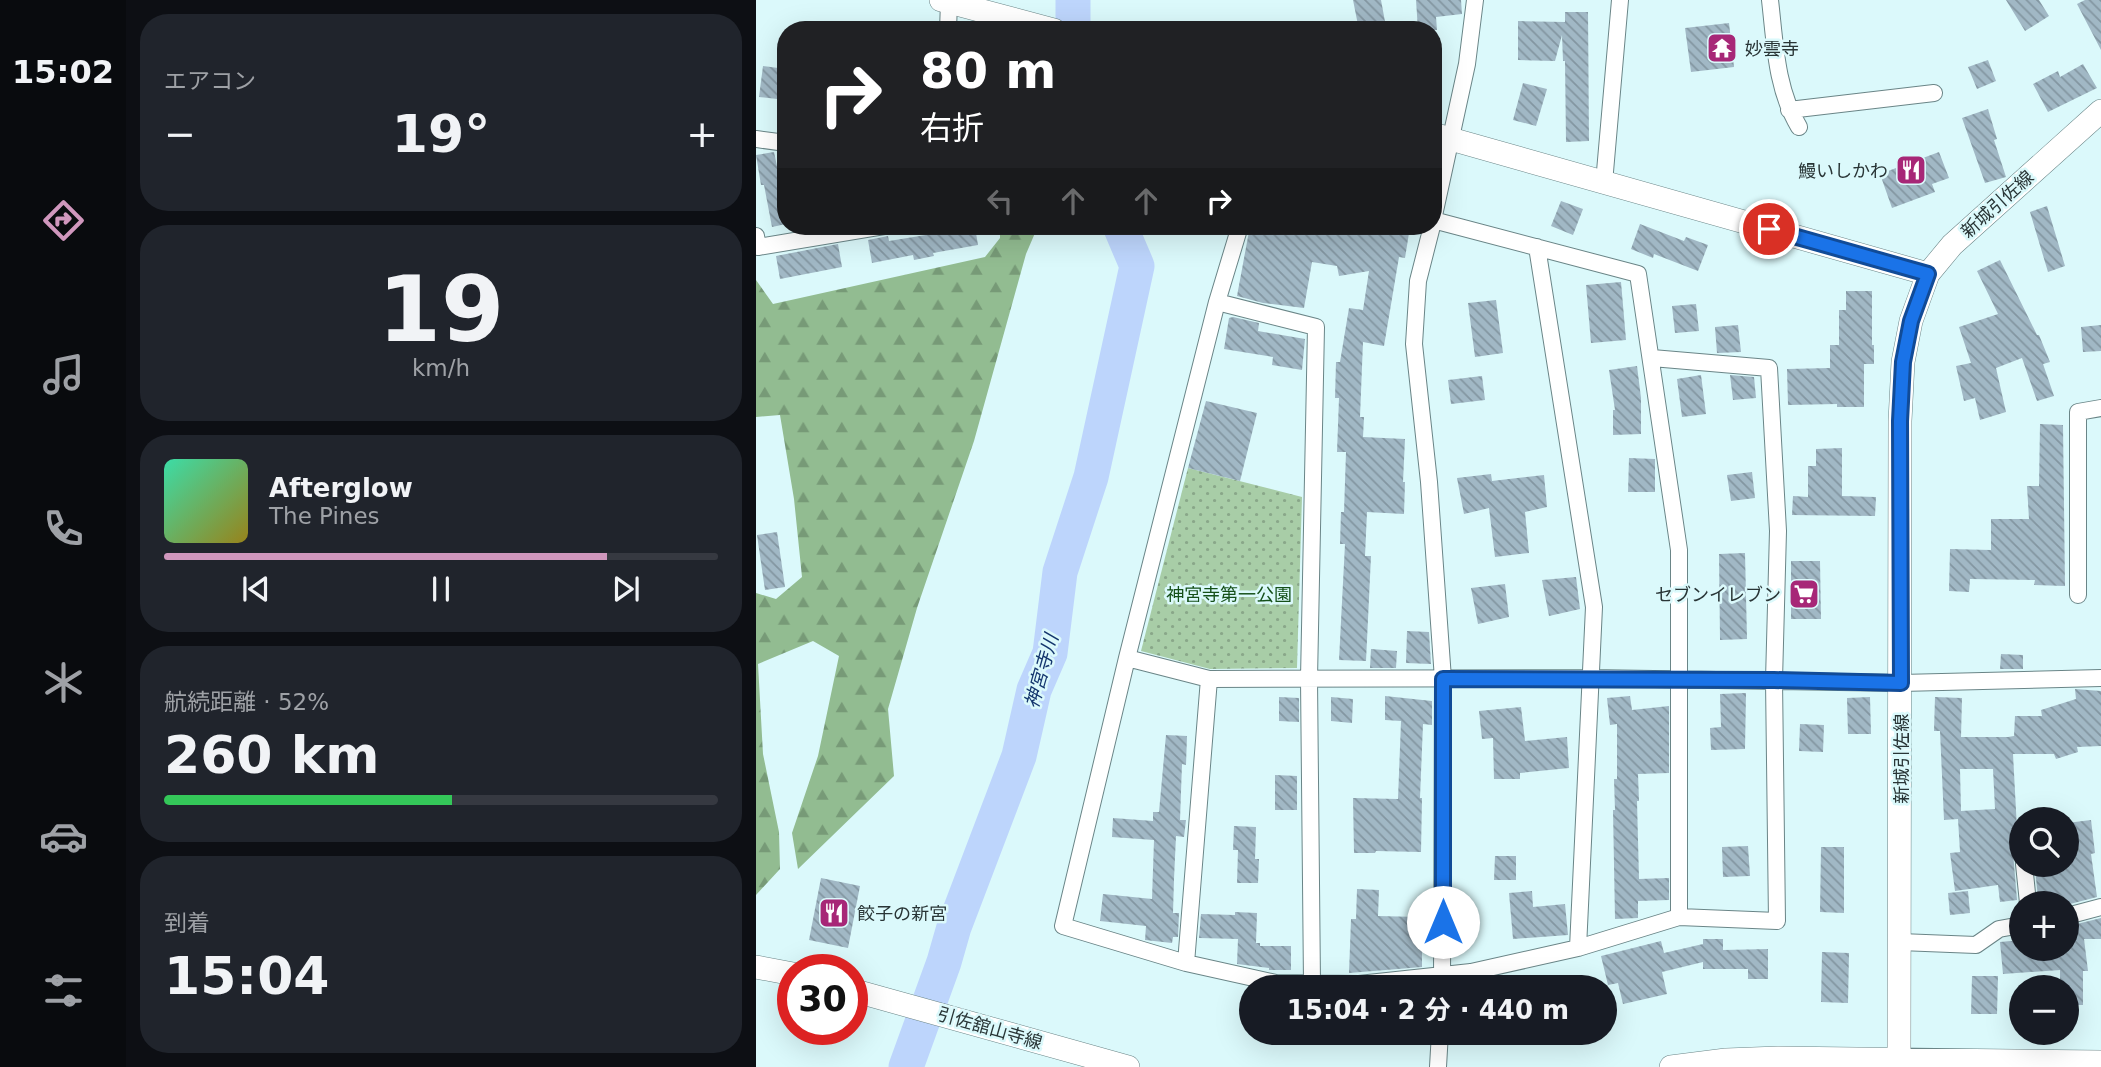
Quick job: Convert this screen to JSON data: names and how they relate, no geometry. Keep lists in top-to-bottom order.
{
  "streets": {
    "main road": ["新城引佐線", "引佐舘山寺線"]
  },
  "water": ["神宮寺川"],
  "parks": ["神宮寺第一公園"],
  "places": {
    "temple": ["妙雲寺"],
    "restaurant": ["鰻いしかわ", "餃子の新宮"],
    "supermarket": ["セブンイレブン"]
  },
  "page": {
    "tabs": "15:02",
    "tile": [
      "エアコン",
      ["19", "km/h"],
      ["航続距離 · 52%", "260 km"],
      ["到着", "15:04"]
    ],
    "turn": ["80 m", "右折"],
    "heat": ["−", "19°", "+"],
    "song": ["Afterglow", "The Pines"],
    "map_buttons": ["+", "−"],
    "limit": "30",
    "trip": "15:04 · 2 分 · 440 m"
  }
}
